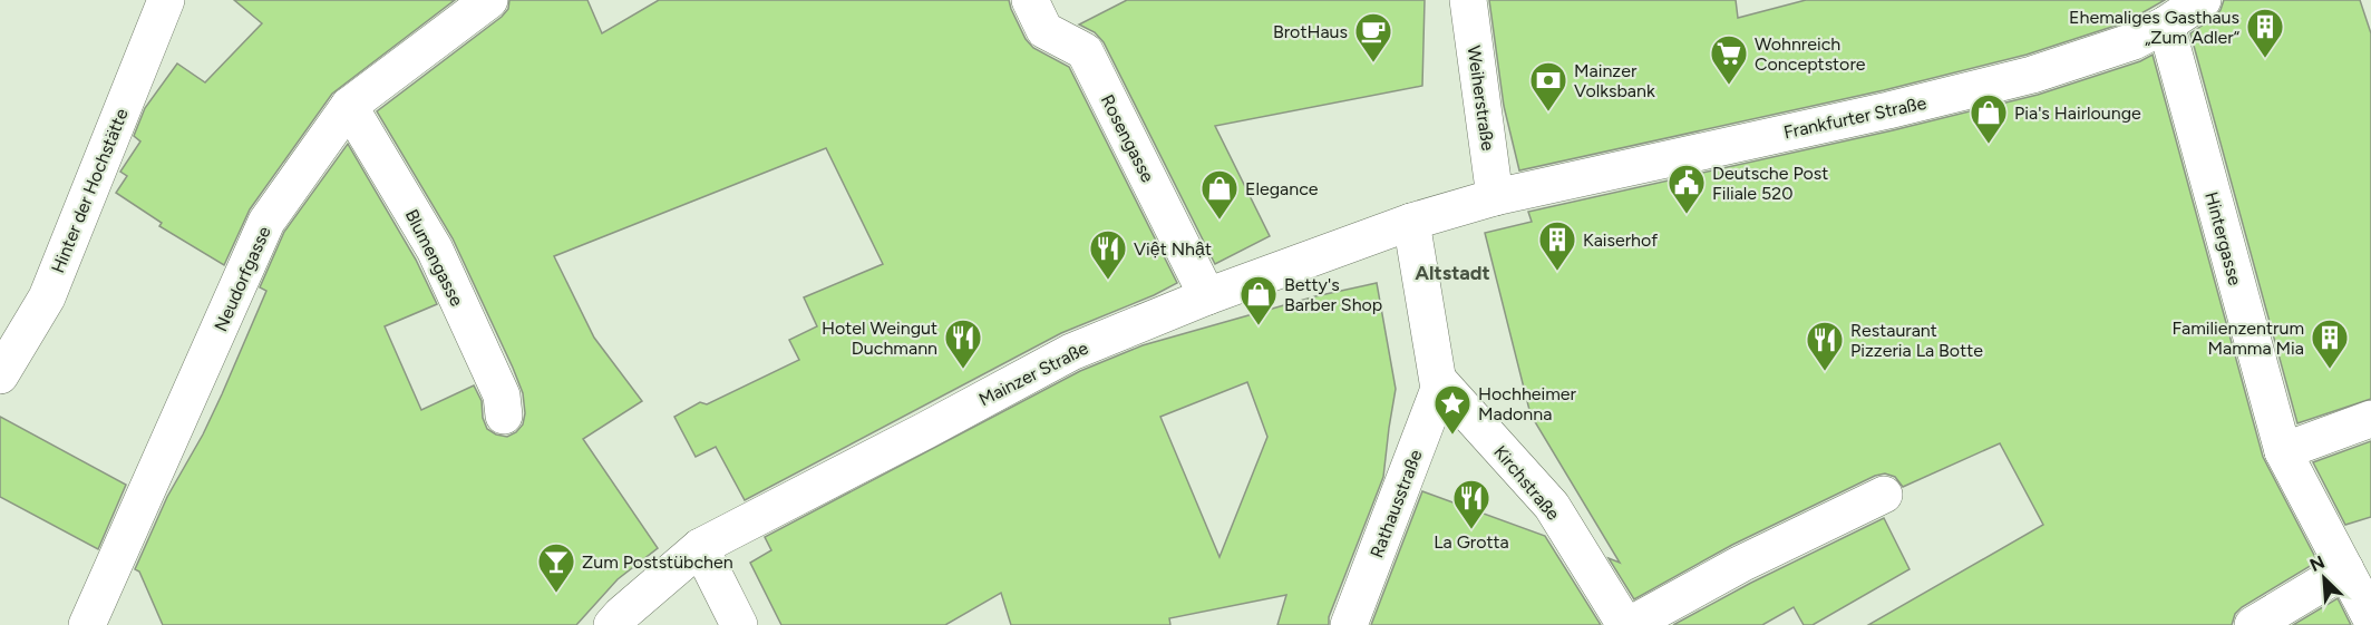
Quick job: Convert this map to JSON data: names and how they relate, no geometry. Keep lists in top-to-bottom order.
{
  "streets": {
    "street": [
      "Weiherstraße",
      "Frankfurter Straße",
      "Rosengasse",
      "Hinter der Hochstätte",
      "Hintergasse",
      "Blumengasse",
      "Neudorfgasse",
      "Mainzer Straße",
      "Kirchstraße",
      "Rathausstraße"
    ]
  },
  "crossings": [
    ["Weiherstraße", "Frankfurter Straße"],
    ["Weiherstraße", "Mainzer Straße"],
    ["Frankfurter Straße", "Hintergasse"],
    ["Frankfurter Straße", "Mainzer Straße"],
    ["Rosengasse", "Mainzer Straße"],
    ["Blumengasse", "Neudorfgasse"],
    ["Kirchstraße", "Rathausstraße"]
  ],
  "districts": ["Altstadt"],
  "places": {
    "building": ["Ehemaliges Gasthaus „Zum Adler“", "Kaiserhof", "Familienzentrum Mamma Mia"],
    "cafe": ["BrotHaus"],
    "supermarket": ["Wohnreich Conceptstore"],
    "bank": ["Mainzer Volksbank"],
    "shop": ["Pia's Hairlounge", "Elegance", "Betty's Barber Shop"],
    "public building": ["Deutsche Post Filiale 520"],
    "restaurant": [
      "Việt Nhật",
      "Hotel Weingut Duchmann",
      "Restaurant Pizzeria La Botte",
      "La Grotta"
    ],
    "place": ["Hochheimer Madonna"],
    "bar": ["Zum Poststübchen"]
  },
  "north": "top left"
}
